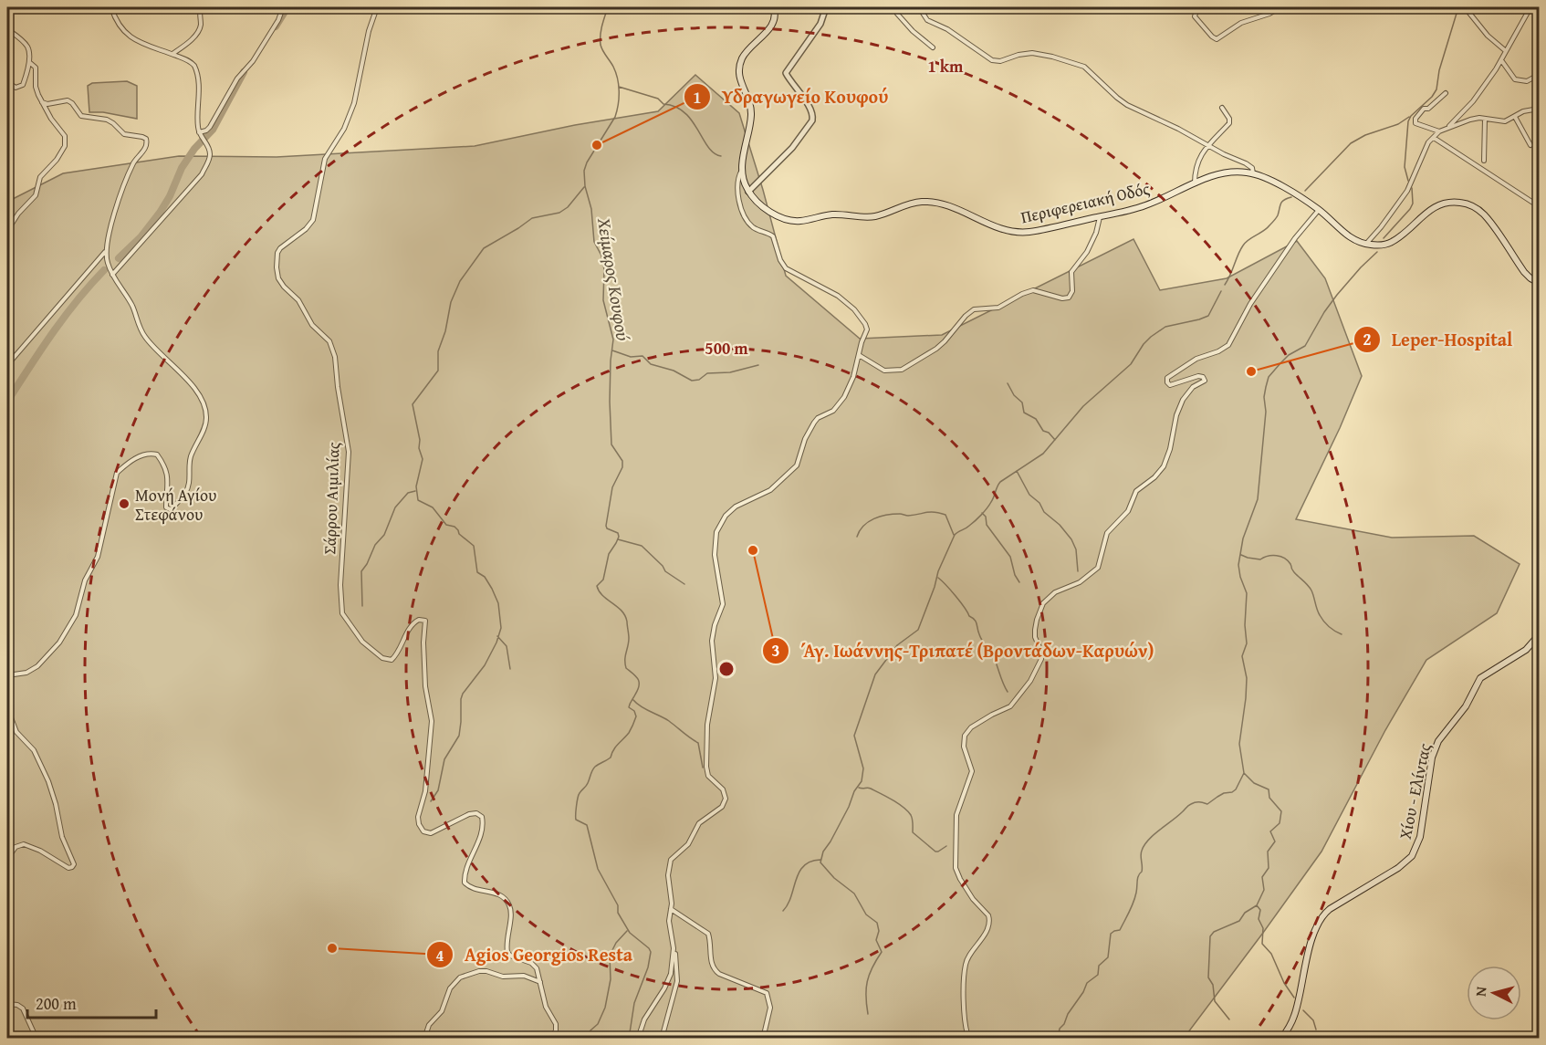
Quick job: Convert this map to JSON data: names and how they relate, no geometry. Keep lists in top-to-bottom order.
{
  "streets": {
    "main road": ["Περιφερειακή Οδός", "Χίου - Ελίντας"],
    "street": ["Σάρρου Αιμιλίας"]
  },
  "water": ["Χείμαρος Κουφού"],
  "places": [
    "Υδραγωγείο Κουφού",
    "Leper-Hospital",
    "Μονή Αγίου Στεφάνου",
    "Άγ. Ιωάννης-Τριπατέ (Βροντάδων-Καρυών)",
    "Agios Georgios Resta"
  ],
  "scale_bar": "200 m",
  "north": "left",
  "rings": ["1 km", "500 m"]
}
